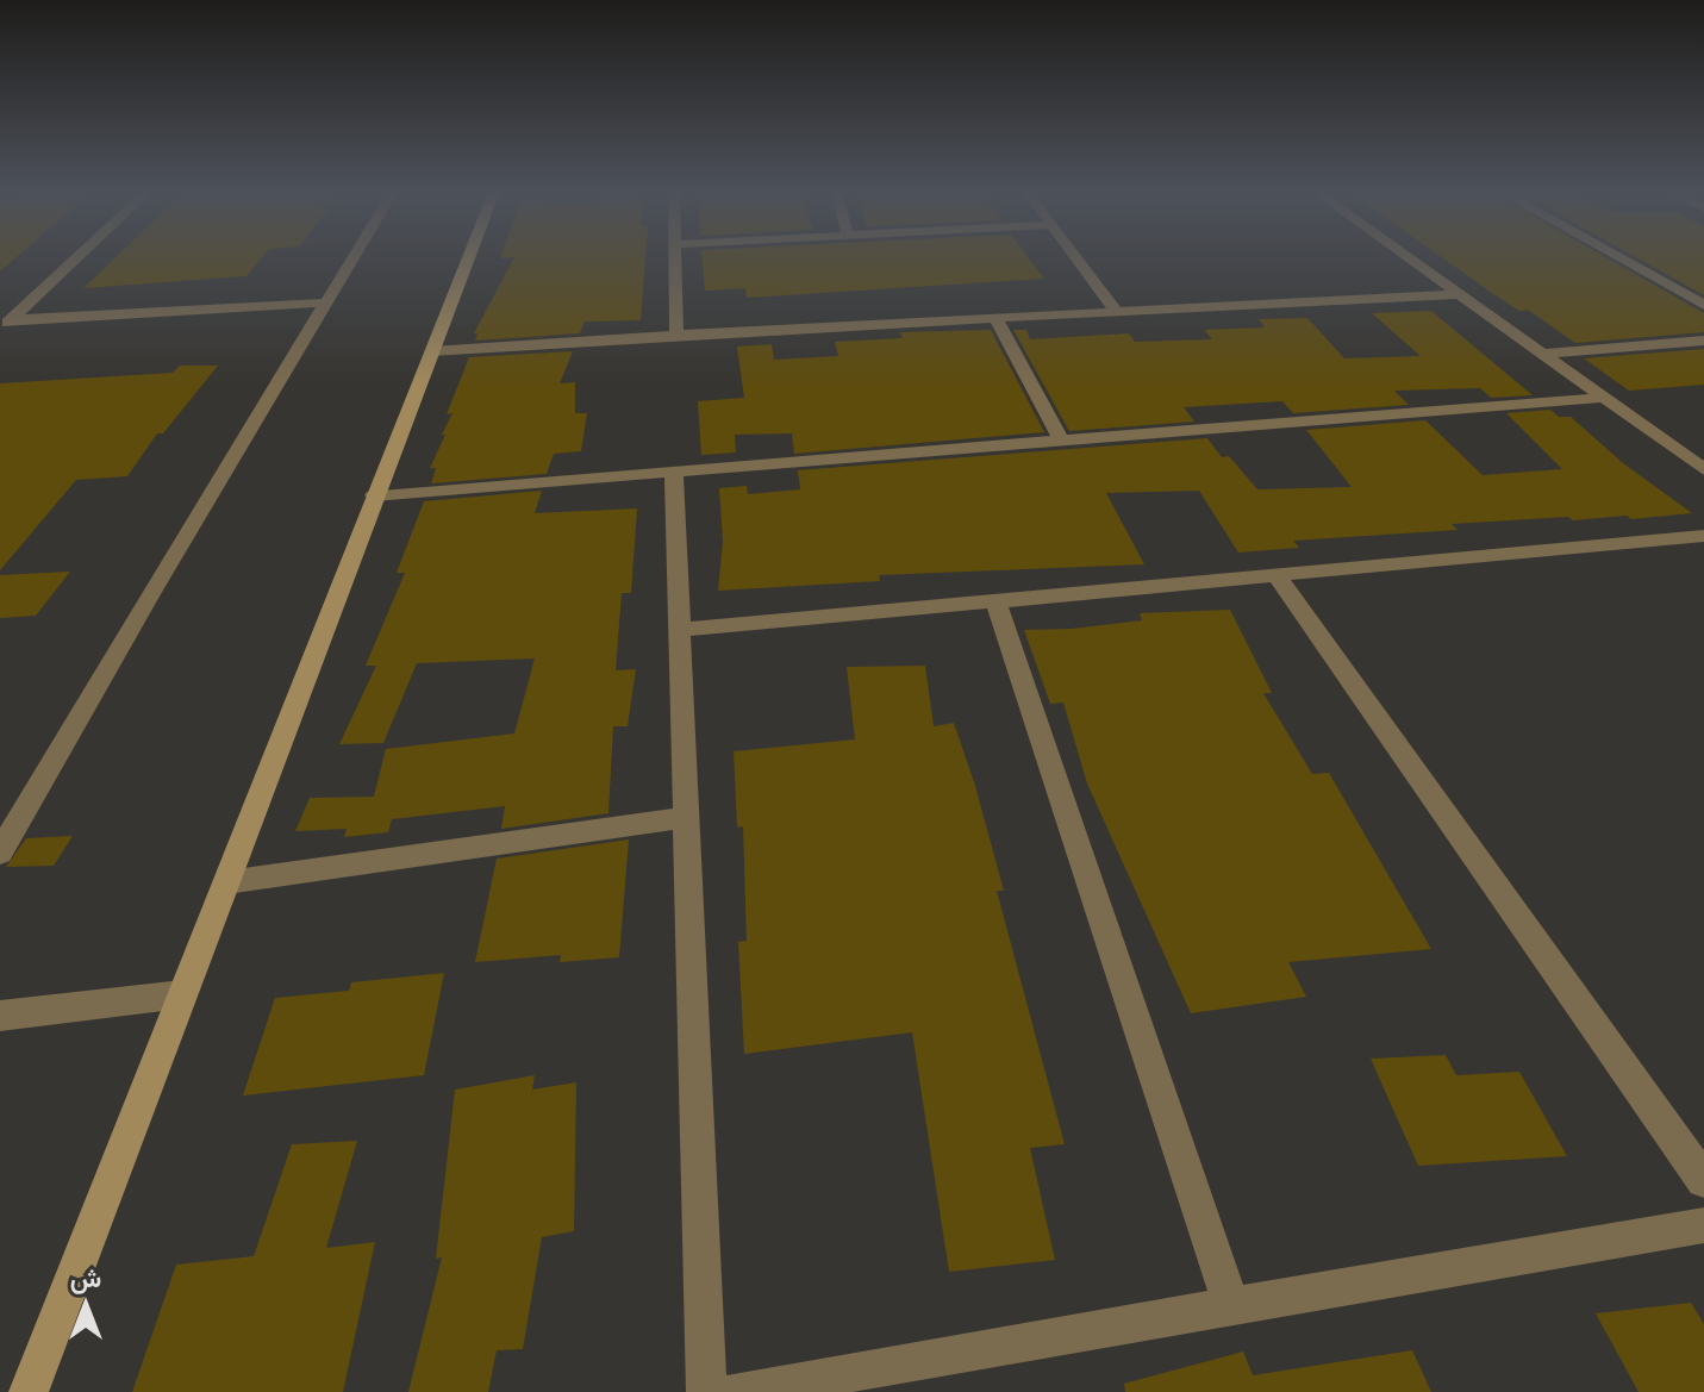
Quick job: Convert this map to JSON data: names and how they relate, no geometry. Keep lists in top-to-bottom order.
{
  "north": "top"
}
